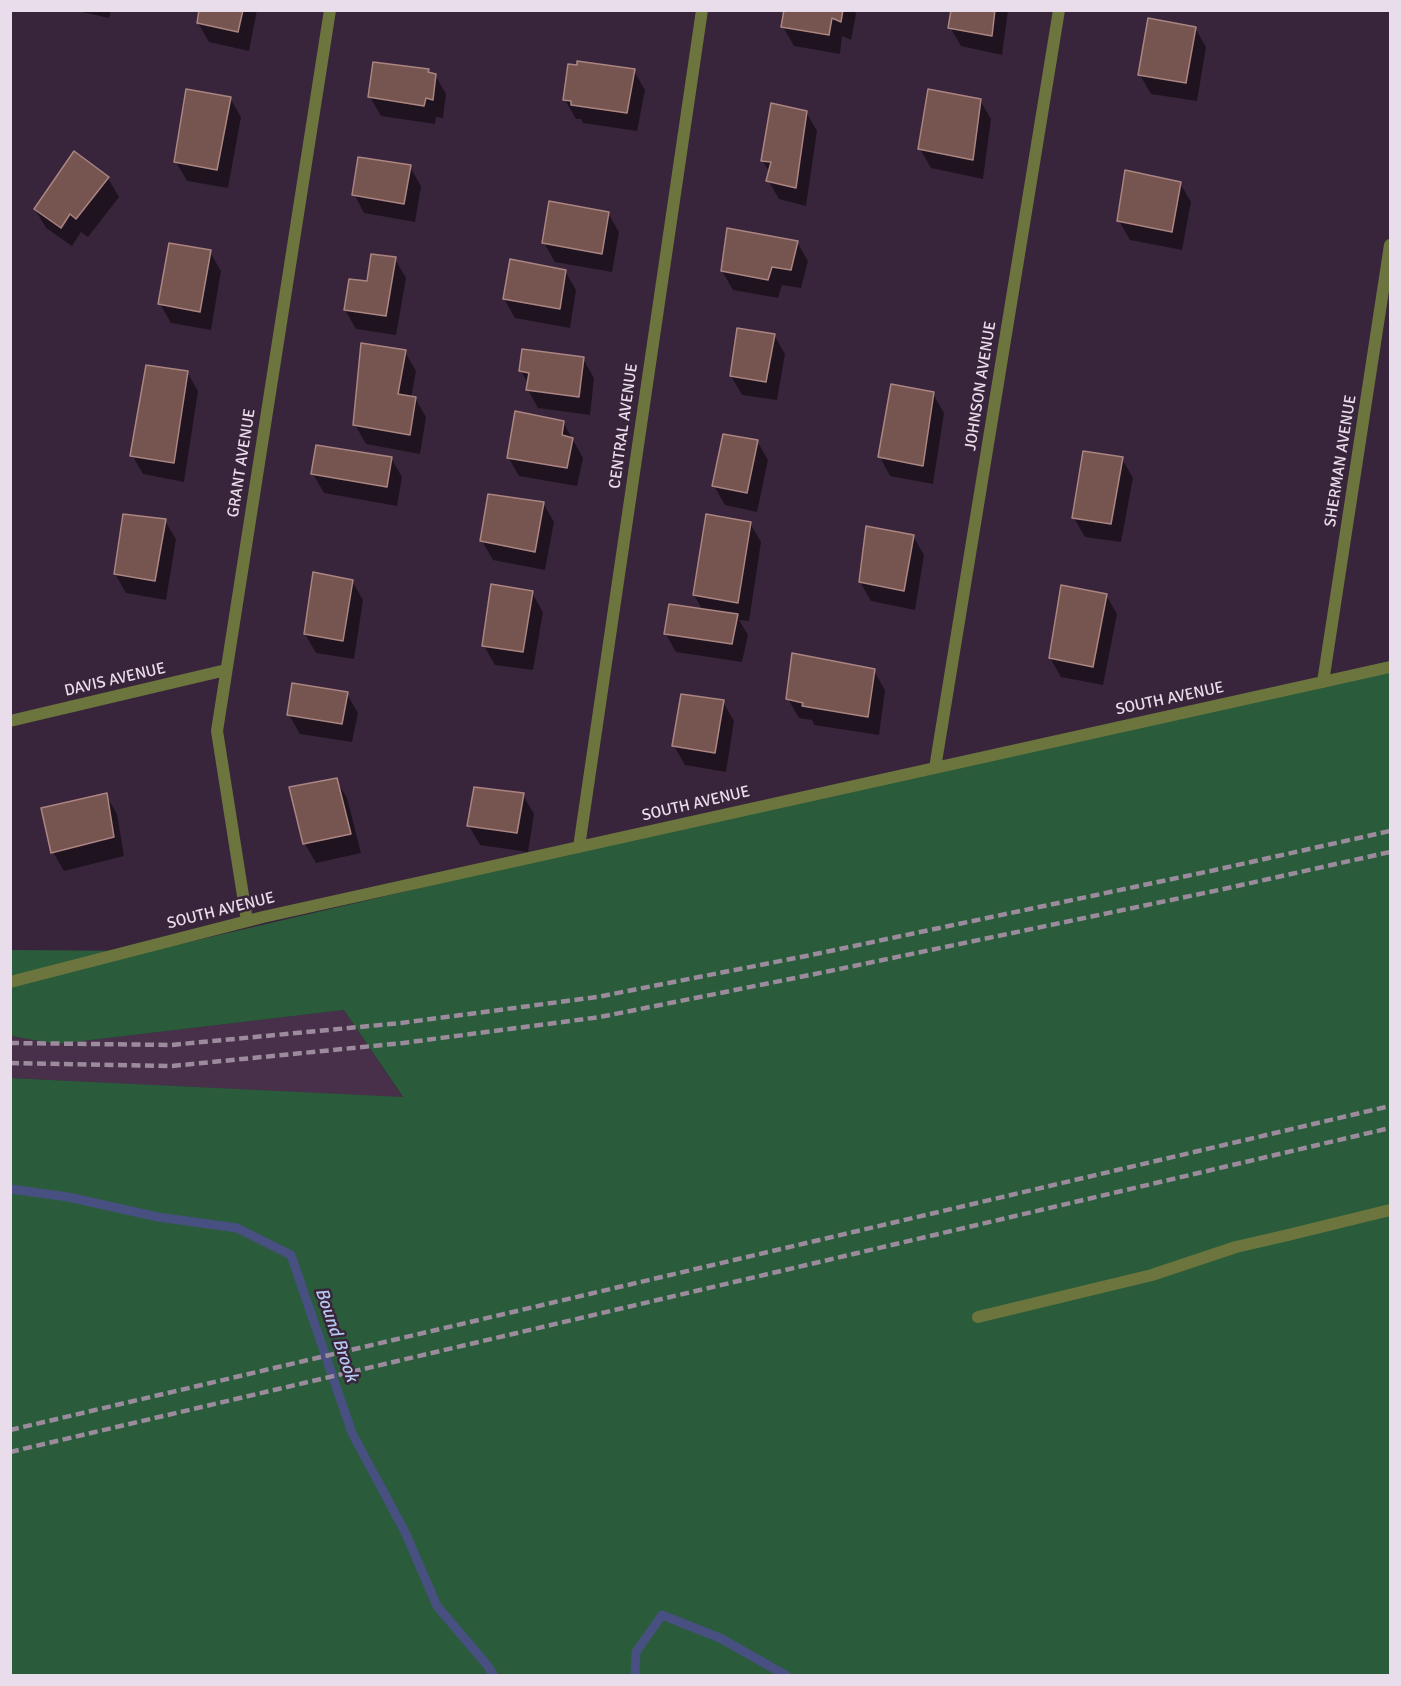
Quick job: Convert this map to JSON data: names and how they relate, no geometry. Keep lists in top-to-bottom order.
{
  "streets": {
    "street": [
      "JOHNSON AVENUE",
      "CENTRAL AVENUE",
      "SHERMAN AVENUE",
      "GRANT AVENUE",
      "DAVIS AVENUE",
      "SOUTH AVENUE"
    ]
  },
  "crossings": [
    ["JOHNSON AVENUE", "SOUTH AVENUE"],
    ["CENTRAL AVENUE", "SOUTH AVENUE"],
    ["SHERMAN AVENUE", "SOUTH AVENUE"],
    ["GRANT AVENUE", "DAVIS AVENUE"],
    ["GRANT AVENUE", "SOUTH AVENUE"]
  ],
  "water": ["Bound Brook"]
}
